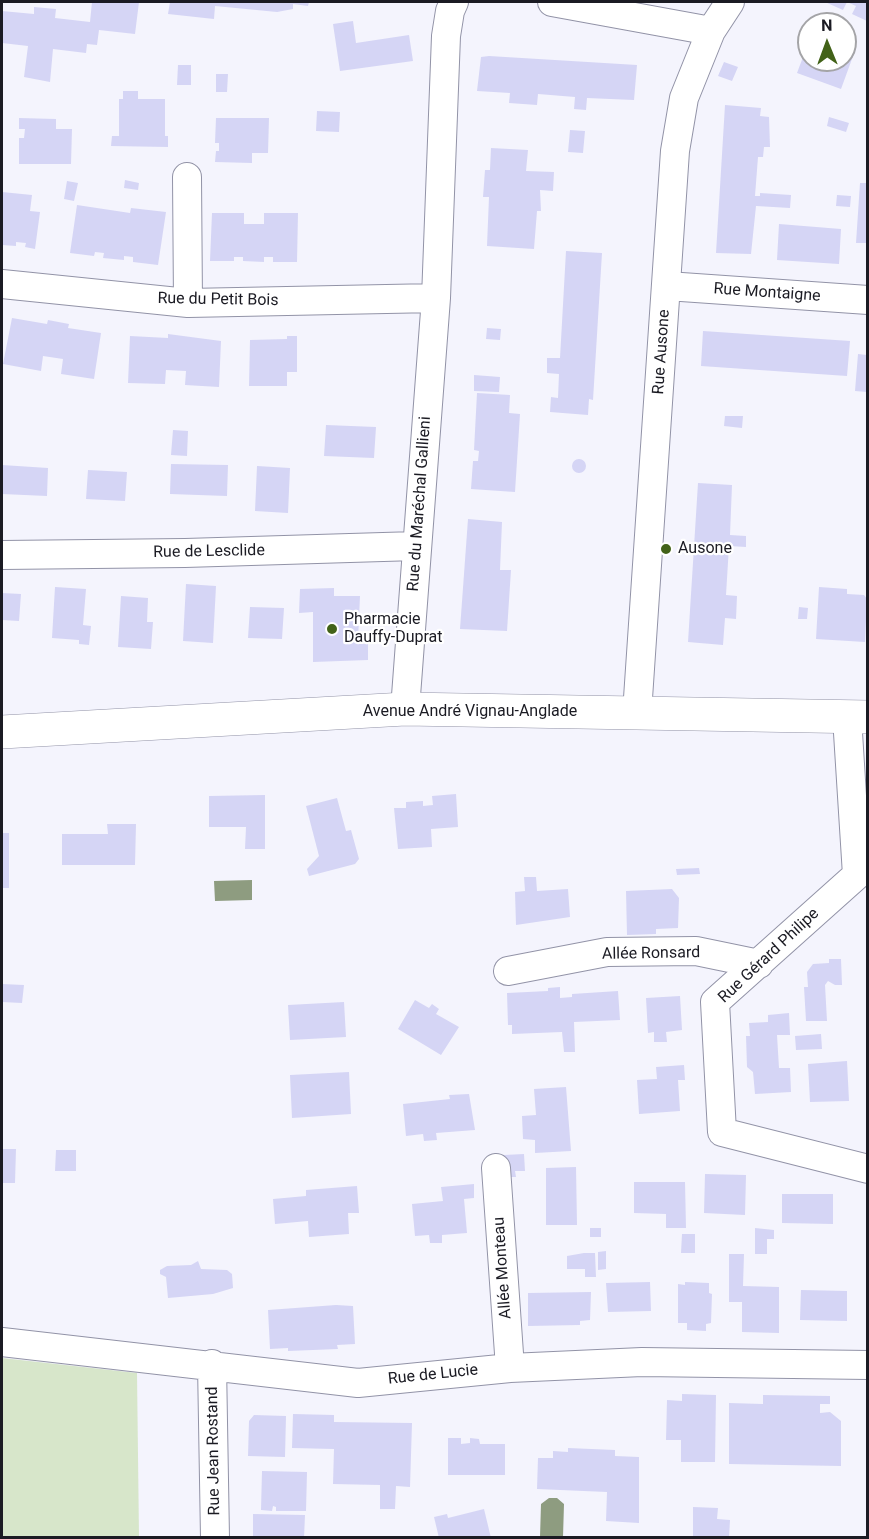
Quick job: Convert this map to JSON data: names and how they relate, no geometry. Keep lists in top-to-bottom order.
{
  "streets": {
    "street": [
      "Rue Montaigne",
      "Rue du Petit Bois",
      "Rue Ausone",
      "Rue du Maréchal Gallieni",
      "Rue de Lesclide",
      "Avenue André Vignau-Anglade",
      "Allée Ronsard",
      "Rue Gérard Philipe",
      "Allée Monteau",
      "Rue de Lucie",
      "Rue Jean Rostand"
    ]
  },
  "crossings": [
    ["Rue Montaigne", "Rue Ausone"],
    ["Rue du Petit Bois", "Rue du Maréchal Gallieni"],
    ["Rue Ausone", "Avenue André Vignau-Anglade"],
    ["Rue du Maréchal Gallieni", "Rue de Lesclide"],
    ["Rue du Maréchal Gallieni", "Avenue André Vignau-Anglade"],
    ["Avenue André Vignau-Anglade", "Rue Gérard Philipe"],
    ["Allée Ronsard", "Rue Gérard Philipe"],
    ["Allée Monteau", "Rue de Lucie"],
    ["Rue de Lucie", "Rue Jean Rostand"]
  ],
  "places": ["Ausone", "Pharmacie Dauffy-Duprat"],
  "north": "top"
}
